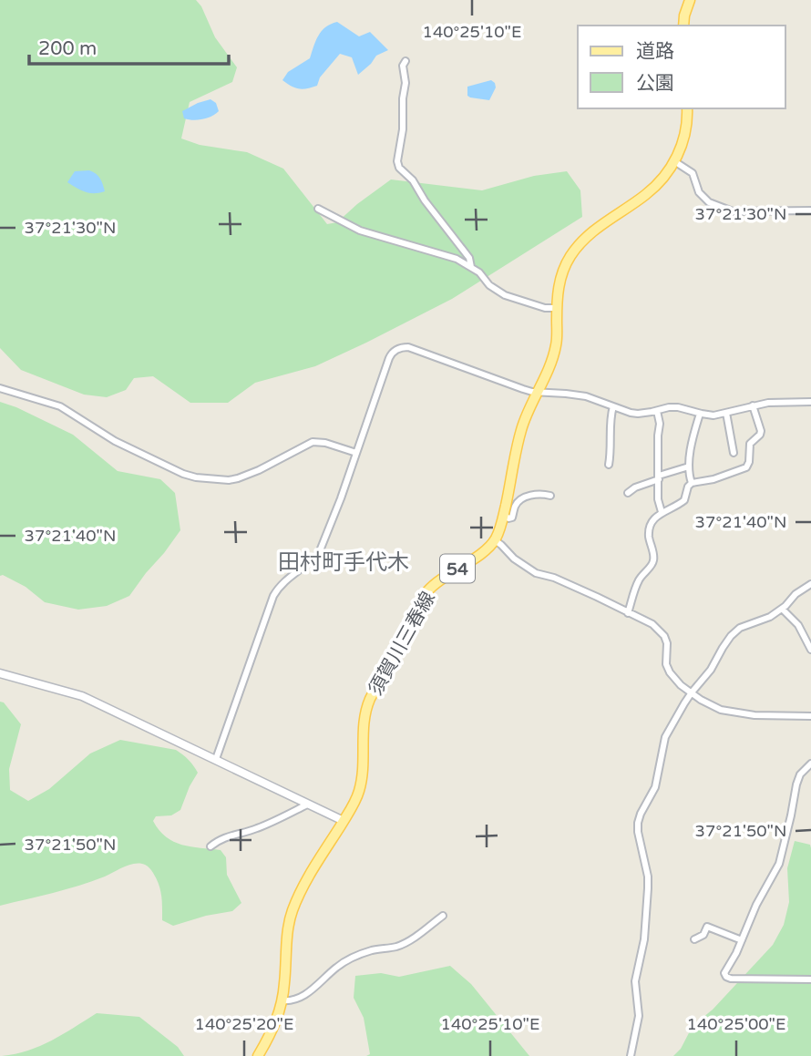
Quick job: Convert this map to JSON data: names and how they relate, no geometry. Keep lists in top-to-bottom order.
{
  "streets": {
    "main road": ["54", "須賀川三春線"]
  },
  "crossings": [
    ["54", "須賀川三春線"]
  ],
  "districts": ["田村町手代木"],
  "legend": ["道路", "公園"],
  "scale_bar": "200 m",
  "coordinates": [
    "140°25'10\"E",
    "37°21'30\"N",
    "37°21'40\"N",
    "37°21'50\"N",
    "140°25'20\"E",
    "140°25'00\"E"
  ]
}
